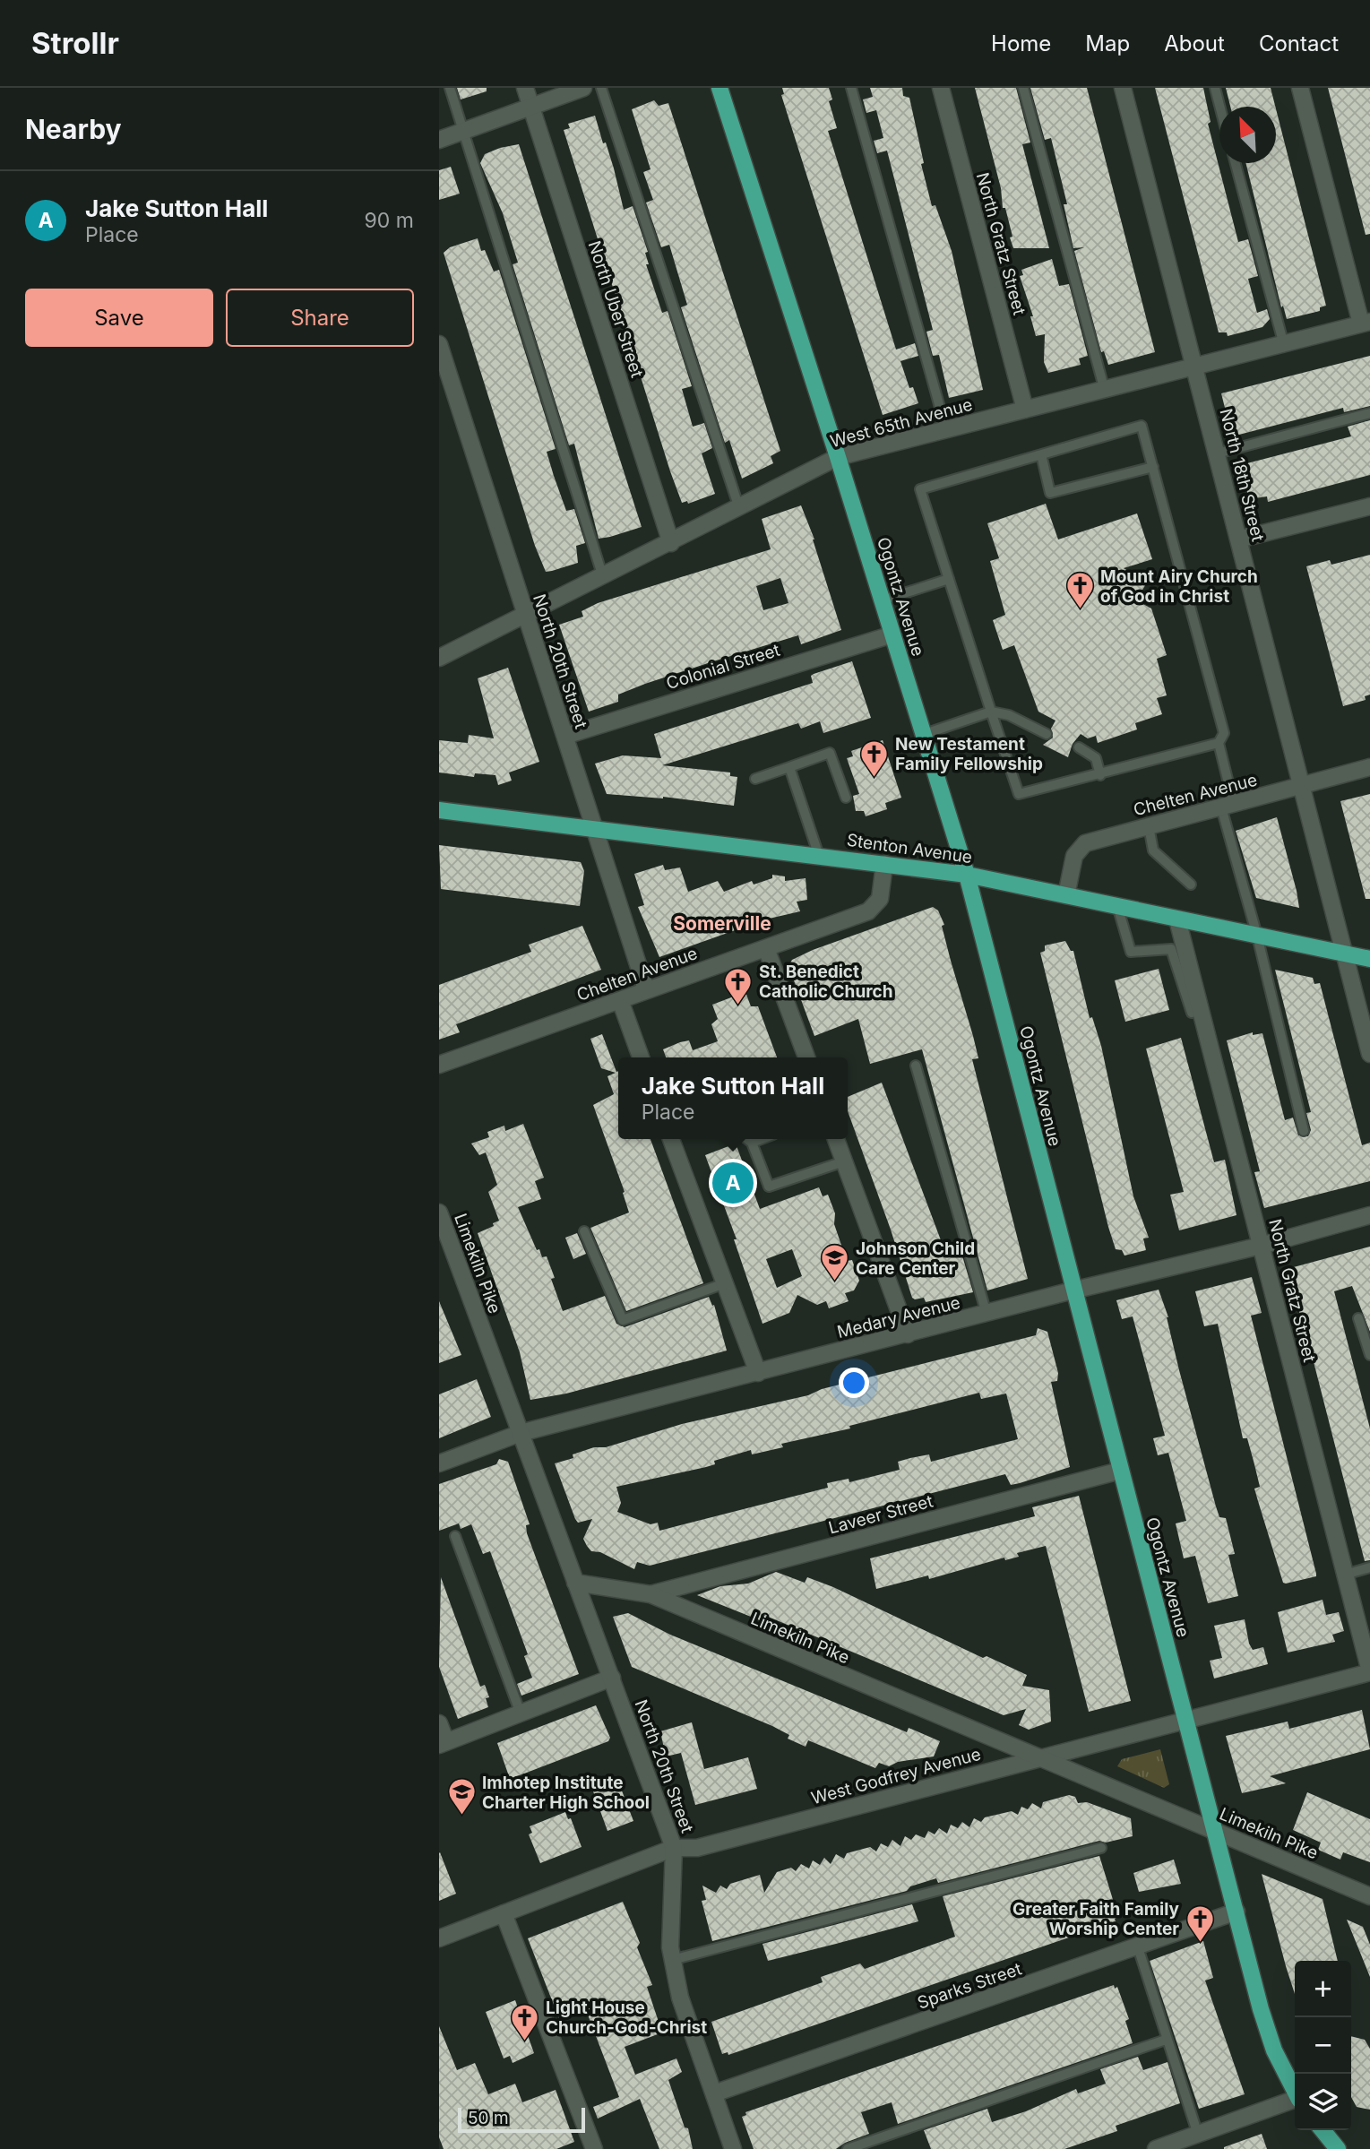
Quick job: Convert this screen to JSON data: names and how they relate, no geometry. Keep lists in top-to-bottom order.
{
  "streets": {
    "main road": ["Ogontz Avenue", "Stenton Avenue"],
    "street": [
      "North Gratz Street",
      "North Uber Street",
      "West 65th Avenue",
      "North 18th Street",
      "North 20th Street",
      "Colonial Street",
      "Chelten Avenue",
      "Limekiln Pike",
      "Medary Avenue",
      "Laveer Street",
      "West Godfrey Avenue",
      "Sparks Street"
    ]
  },
  "crossings": [
    ["North Gratz Street", "West 65th Avenue"],
    ["North Gratz Street", "Stenton Avenue"],
    ["North Gratz Street", "Medary Avenue"],
    ["North Gratz Street", "West Godfrey Avenue"],
    ["North Uber Street", "West 65th Avenue"],
    ["West 65th Avenue", "North 18th Street"],
    ["West 65th Avenue", "Ogontz Avenue"],
    ["West 65th Avenue", "North 20th Street"],
    ["North 18th Street", "Chelten Avenue"],
    ["North 18th Street", "Stenton Avenue"],
    ["Ogontz Avenue", "Colonial Street"],
    ["Ogontz Avenue", "Stenton Avenue"],
    ["Ogontz Avenue", "Limekiln Pike"],
    ["Ogontz Avenue", "Medary Avenue"],
    ["Ogontz Avenue", "Laveer Street"],
    ["Ogontz Avenue", "West Godfrey Avenue"],
    ["Ogontz Avenue", "Sparks Street"],
    ["North 20th Street", "Colonial Street"],
    ["North 20th Street", "Chelten Avenue"],
    ["North 20th Street", "Stenton Avenue"],
    ["North 20th Street", "Limekiln Pike"],
    ["North 20th Street", "West Godfrey Avenue"],
    ["North 20th Street", "Sparks Street"],
    ["Chelten Avenue", "Stenton Avenue"],
    ["Limekiln Pike", "Medary Avenue"],
    ["Limekiln Pike", "Laveer Street"],
    ["Limekiln Pike", "West Godfrey Avenue"]
  ],
  "districts": ["Somerville"],
  "places": {
    "church": [
      "Mount Airy Church of God in Christ",
      "New Testament Family Fellowship",
      "St. Benedict Catholic Church",
      "Greater Faith Family Worship Center",
      "Light House Church-God-Christ"
    ],
    "school or university": ["Johnson Child Care Center", "Imhotep Institute Charter High School"]
  },
  "scale_bar": "50 m",
  "north": "top left",
  "page": {
    "header": "Strollr",
    "nav": [
      "Home",
      "Map",
      "About",
      "Contact"
    ],
    "heading": "Nearby",
    "list": [
      {
        "mark": "A",
        "name": "Jake Sutton Hall",
        "note": "Place",
        "value": "90 m"
      }
    ],
    "buttons": ["Save", "Share"],
    "popup": ["Jake Sutton Hall", "Place"],
    "pins": "A",
    "map_buttons": ["+", "−"],
    "scale": "50 m"
  }
}
